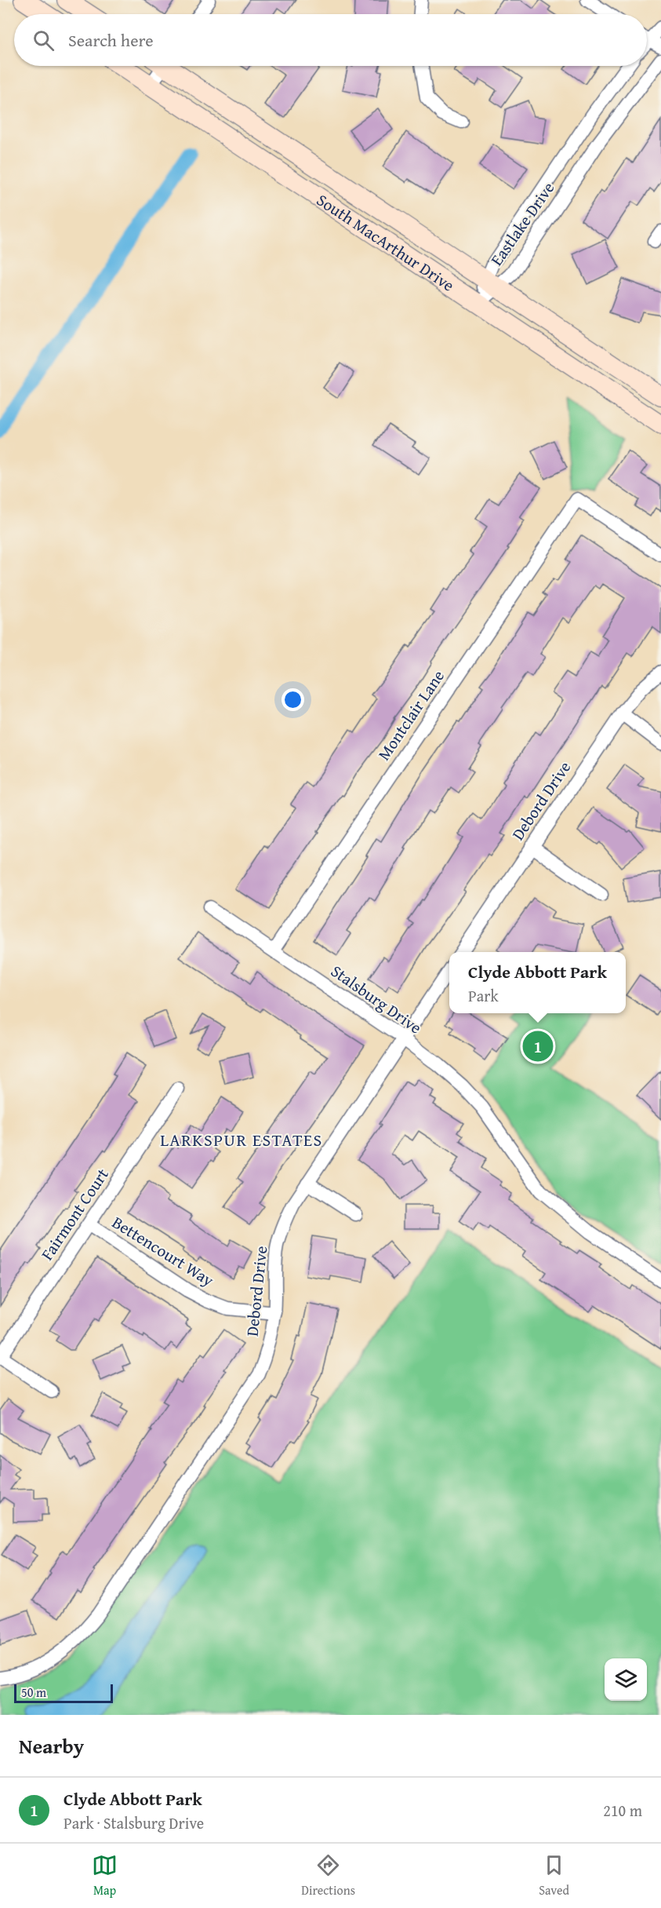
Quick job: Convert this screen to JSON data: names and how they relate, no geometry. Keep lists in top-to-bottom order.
{
  "streets": {
    "main road": ["South MacArthur Drive"],
    "street": [
      "Eastlake Drive",
      "Montclair Lane",
      "Debord Drive",
      "Stalsburg Drive",
      "Fairmont Court",
      "Bettencourt Way"
    ]
  },
  "crossings": [
    ["Eastlake Drive", "South MacArthur Drive"],
    ["Montclair Lane", "Stalsburg Drive"],
    ["Debord Drive", "Stalsburg Drive"],
    ["Debord Drive", "Bettencourt Way"],
    ["Fairmont Court", "Bettencourt Way"]
  ],
  "districts": ["LARKSPUR ESTATES"],
  "scale_bar": "50 m",
  "page": {
    "search": "Search here",
    "popup": ["Clyde Abbott Park", "Park"],
    "pins": "1",
    "scale": "50 m",
    "heading": "Nearby",
    "list": [
      {
        "mark": "1",
        "name": "Clyde Abbott Park",
        "note": "Park · Stalsburg Drive",
        "value": "210 m"
      }
    ],
    "nav": ["Map", "Directions", "Saved"]
  }
}
